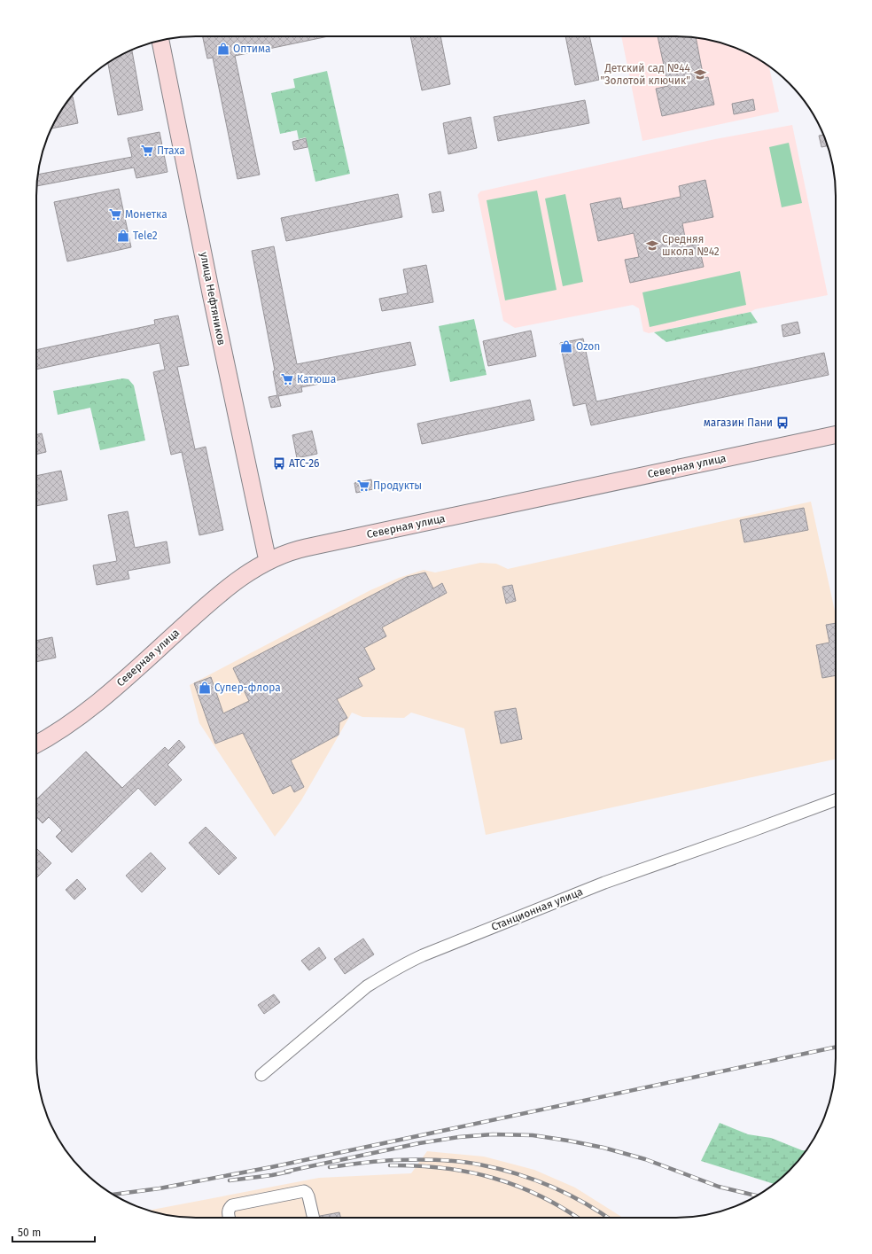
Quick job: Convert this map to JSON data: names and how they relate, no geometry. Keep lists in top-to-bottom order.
{
  "streets": {
    "main road": ["улица Нефтяников", "Северная улица"],
    "street": ["Станционная улица"]
  },
  "crossings": [
    ["улица Нефтяников", "Северная улица"]
  ],
  "places": {
    "shop": [
      "Оптима",
      "Tele2",
      "Ozon",
      "Супер-флора"
    ],
    "school or university": ["Детский сад №44 \"Золотой ключик\"", "Средняя школа №42"],
    "supermarket": [
      "Птаха",
      "Монетка",
      "Катюша",
      "Продукты"
    ],
    "bus stop": ["магазин Пани", "АТС-26"]
  },
  "scale_bar": "50 m"
}
